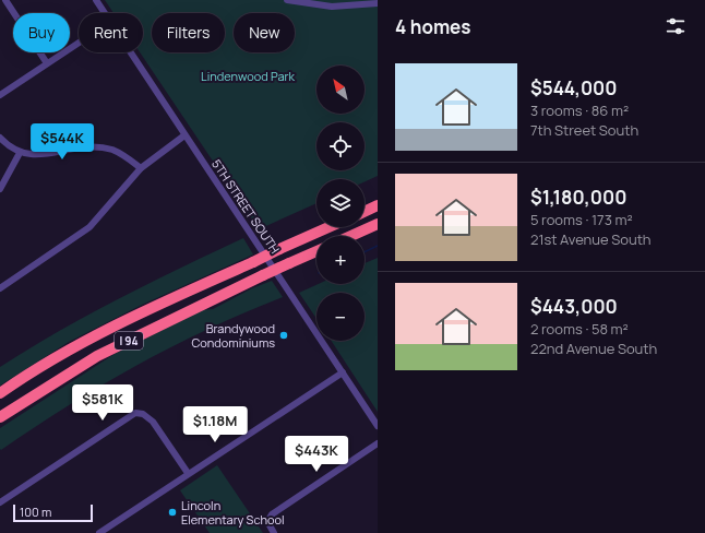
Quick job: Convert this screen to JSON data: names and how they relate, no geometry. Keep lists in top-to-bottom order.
{
  "streets": {
    "highway": ["I 94"],
    "street": ["5TH STREET SOUTH"]
  },
  "parks": ["Lindenwood Park"],
  "places": ["Brandywood Condominiums", "Lincoln Elementary School"],
  "scale_bar": "100 m",
  "north": "top left",
  "page": {
    "heading": "4 homes",
    "chip": [
      "Buy",
      "Rent",
      "Filters",
      "New"
    ],
    "list": [
      {
        "name": "$544,000",
        "note": "3 rooms · 86 m² · 7th Street South"
      },
      {
        "name": "$1,180,000",
        "note": "5 rooms · 173 m² · 21st Avenue South"
      },
      {
        "name": "$443,000",
        "note": "2 rooms · 58 m² · 22nd Avenue South"
      }
    ],
    "map_buttons": ["+", "−"],
    "price": [
      "$544K",
      "$581K",
      "$1.18M",
      "$443K"
    ],
    "scale": "100 m"
  }
}
